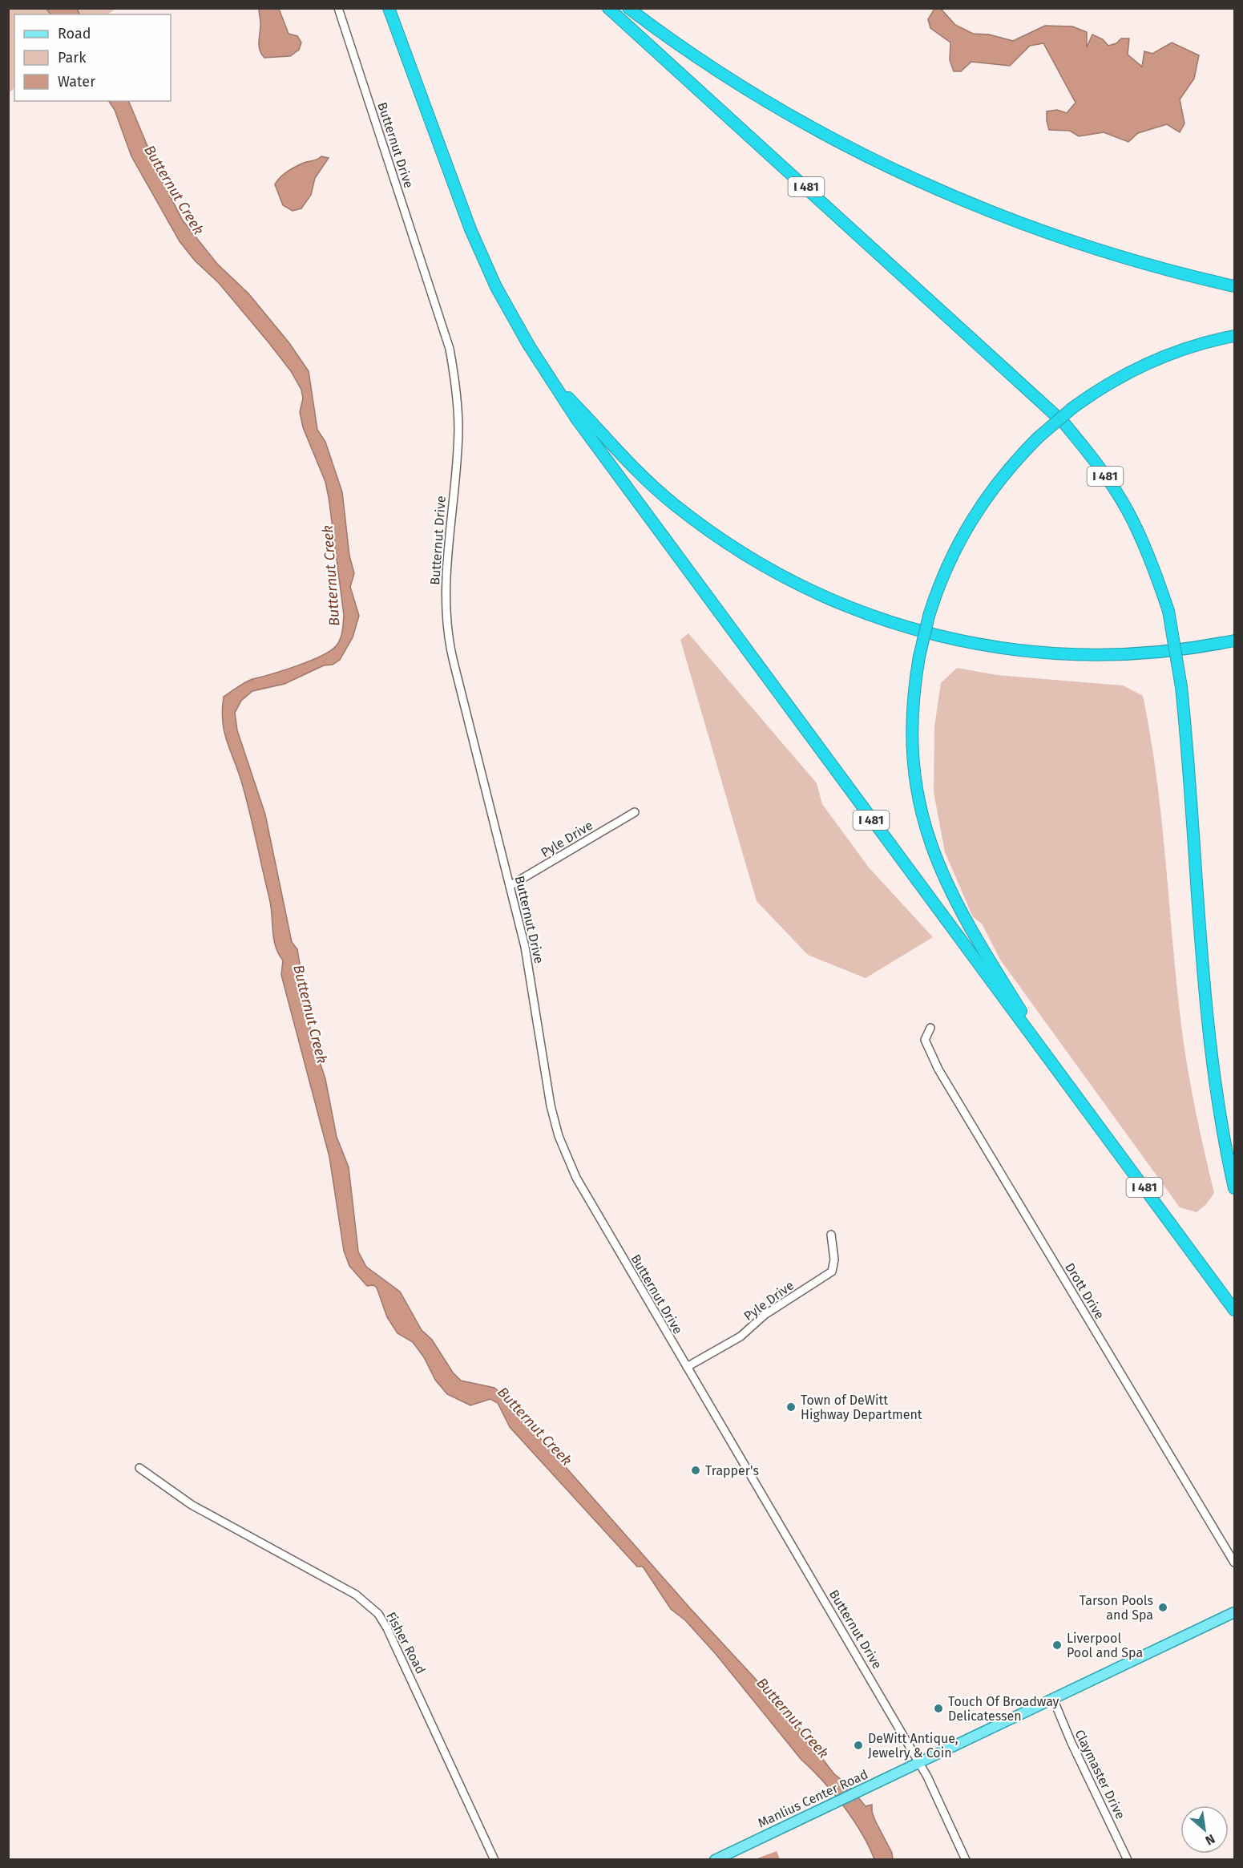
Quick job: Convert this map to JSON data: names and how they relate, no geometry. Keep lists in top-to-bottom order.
{
  "streets": {
    "highway": ["I 481"],
    "main road": ["Manlius Center Road"],
    "street": [
      "Butternut Drive",
      "Pyle Drive",
      "Drott Drive",
      "Fisher Road",
      "Claymaster Drive"
    ]
  },
  "crossings": [
    ["Butternut Drive", "Pyle Drive"],
    ["Butternut Drive", "Manlius Center Road"],
    ["Claymaster Drive", "Manlius Center Road"]
  ],
  "water": ["Butternut Creek"],
  "places": [
    "Town of DeWitt Highway Department",
    "Trapper's",
    "Tarson Pools and Spa",
    "Liverpool Pool and Spa",
    "Touch Of Broadway Delicatessen",
    "DeWitt Antique, Jewelry & Coin"
  ],
  "legend": ["Road", "Park", "Water"],
  "north": "bottom right"
}
